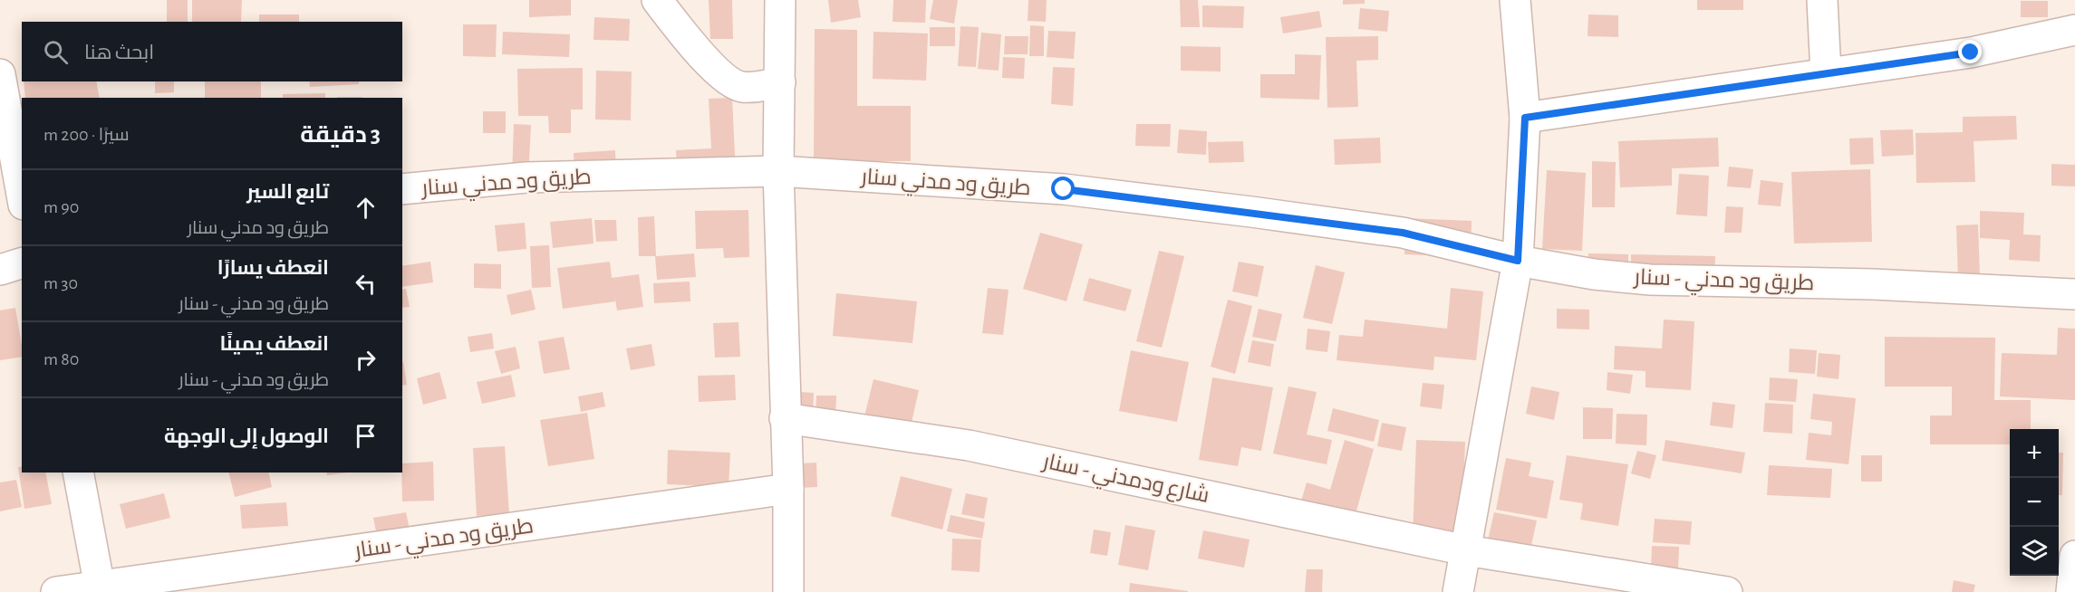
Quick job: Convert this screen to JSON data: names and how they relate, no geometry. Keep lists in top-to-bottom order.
{
  "streets": {
    "street": ["طريق ود مدني سنار", "طريق ود مدني - سنار", "شارع ودمدني - سنار"]
  },
  "crossings": [
    ["طريق ود مدني سنار", "طريق ود مدني - سنار"]
  ],
  "page": {
    "search": "ابحث هنا",
    "heading": ["3 دقيقة", "سيرًا · 200 m"],
    "list": [
      ["تابع السير", "طريق ود مدني سنار", "90 m"],
      ["انعطف يسارًا", "طريق ود مدني - سنار", "30 m"],
      ["انعطف يمينًا", "طريق ود مدني - سنار", "80 m"],
      "الوصول إلى الوجهة"
    ],
    "map_buttons": ["+", "−"]
  }
}
